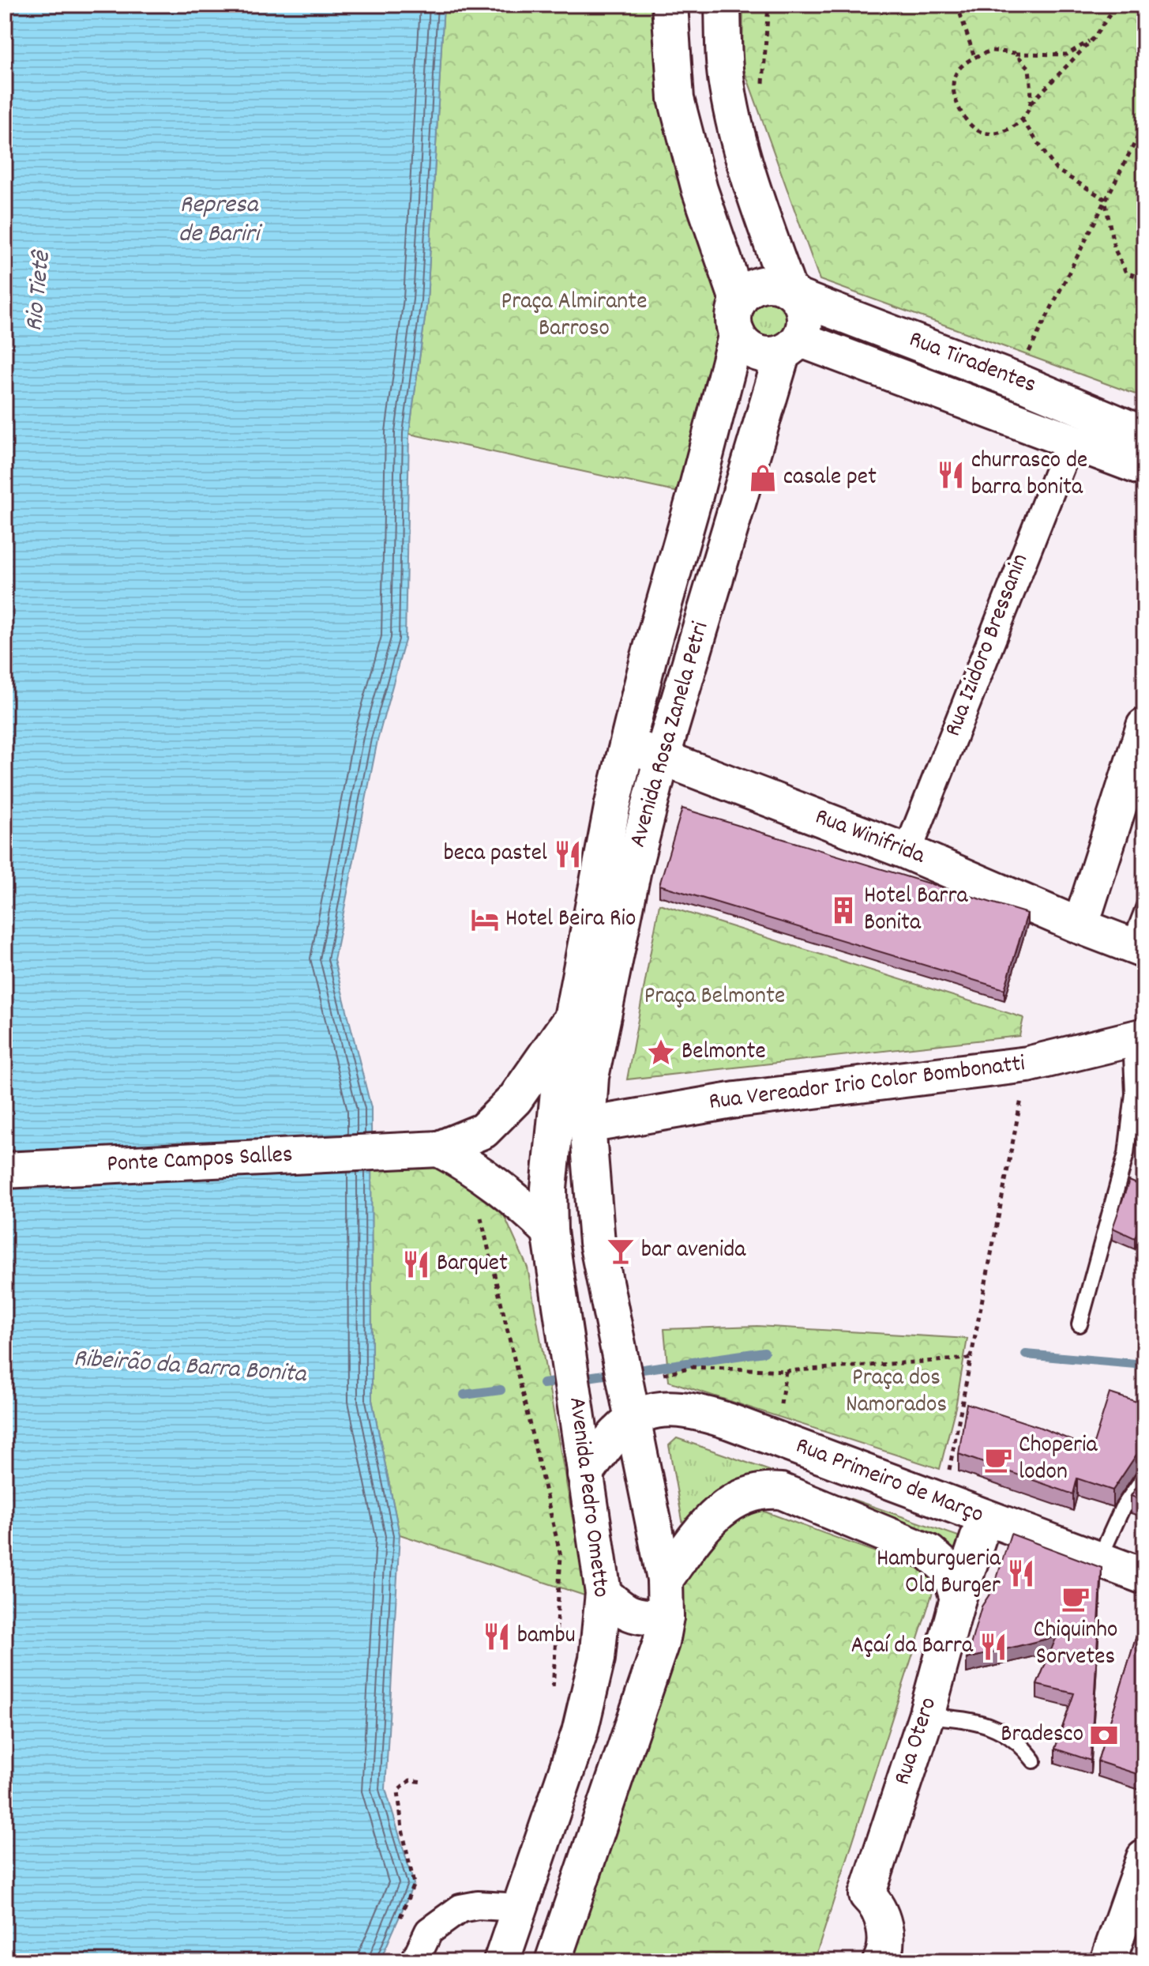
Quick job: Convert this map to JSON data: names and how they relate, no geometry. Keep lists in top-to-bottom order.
{
  "streets": {
    "main road": [
      "Rua Tiradentes",
      "Avenida Rosa Zanela Petri",
      "Rua Winifrida",
      "Rua Vereador Irio Color Bombonatti",
      "Ponte Campos Salles",
      "Rua Primeiro de Março",
      "Avenida Pedro Ometto",
      "Rua Otero"
    ],
    "street": ["Rua Izidoro Bressanin"]
  },
  "crossings": [
    ["Rua Tiradentes", "Rua Izidoro Bressanin"],
    ["Rua Tiradentes", "Avenida Rosa Zanela Petri"],
    ["Rua Izidoro Bressanin", "Rua Winifrida"],
    ["Avenida Rosa Zanela Petri", "Rua Winifrida"],
    ["Avenida Rosa Zanela Petri", "Rua Vereador Irio Color Bombonatti"],
    ["Avenida Rosa Zanela Petri", "Avenida Pedro Ometto"],
    ["Rua Primeiro de Março", "Rua Otero"]
  ],
  "water": ["Represa de Bariri", "Rio Tietê", "Ribeirão da Barra Bonita"],
  "parks": ["Praça Almirante Barroso", "Praça Belmonte", "Praça dos Namorados"],
  "places": {
    "restaurant": [
      "churrasco de barra bonita",
      "beca pastel",
      "Barquet",
      "Hamburgueria Old Burger",
      "bambu",
      "Açaí da Barra"
    ],
    "shop": ["casale pet"],
    "building": ["Hotel Barra Bonita"],
    "hotel": ["Hotel Beira Rio"],
    "place": ["Belmonte"],
    "bar": ["bar avenida"],
    "cafe": ["Choperia lodon", "Chiquinho Sorvetes"],
    "bank": ["Bradesco"]
  }
}
